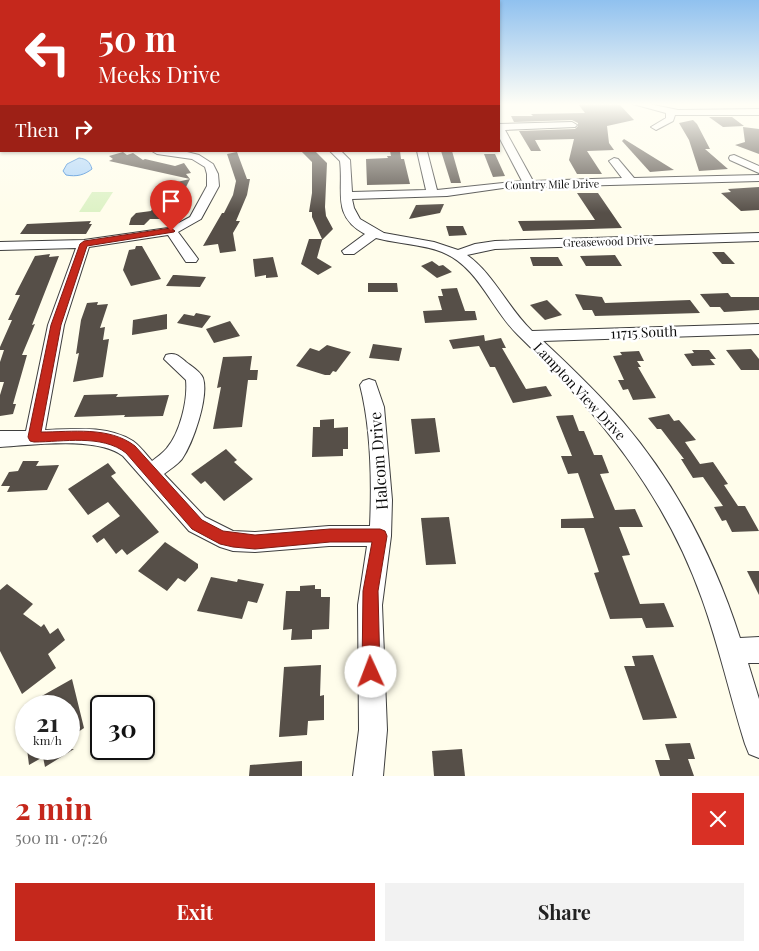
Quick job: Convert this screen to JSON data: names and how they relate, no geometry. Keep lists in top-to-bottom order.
{
  "streets": {
    "street": [
      "Country Mile Drive",
      "Greasewood Drive",
      "11715 South",
      "Lampton View Drive",
      "Halcom Drive"
    ]
  },
  "crossings": [
    ["Country Mile Drive", "Lampton View Drive"],
    ["Greasewood Drive", "Lampton View Drive"],
    ["11715 South", "Lampton View Drive"]
  ],
  "page": {
    "turn": ["50 m", "Meeks Drive"],
    "then": "Then",
    "speed": "21 km/h",
    "limit": "30",
    "heading": ["2 min", "500 m · 07:26"],
    "buttons": ["Exit", "Share"]
  }
}
